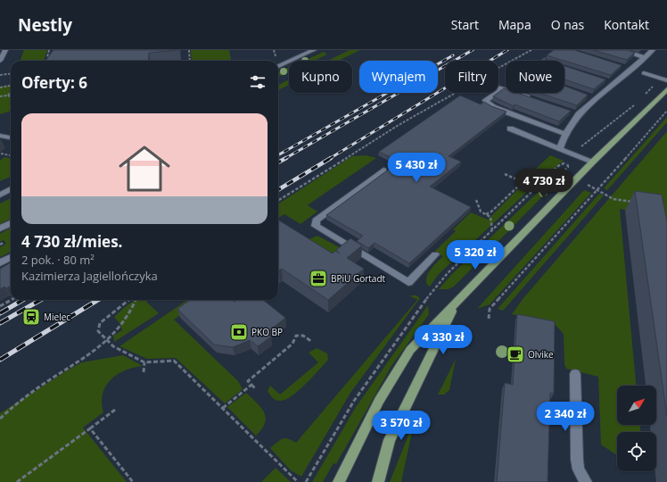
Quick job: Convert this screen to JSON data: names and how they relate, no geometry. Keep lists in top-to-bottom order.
{
  "places": {
    "office": ["BPiU Gortadt"],
    "station": ["Mielec"],
    "bank": ["PKO BP"],
    "cafe": ["Olvike"]
  },
  "north": "top right",
  "page": {
    "header": "Nestly",
    "nav": [
      "Start",
      "Mapa",
      "O nas",
      "Kontakt"
    ],
    "chip": [
      "Kupno",
      "Wynajem",
      "Filtry",
      "Nowe"
    ],
    "heading": "Oferty: 6",
    "list": [
      {
        "name": "4 730 zł/mies.",
        "note": "2 pok. · 80 m² · Kazimierza Jagiellończyka"
      }
    ],
    "price": [
      "5 430 zł",
      "4 730 zł",
      "5 320 zł",
      "4 330 zł",
      "2 340 zł",
      "3 570 zł"
    ]
  }
}
